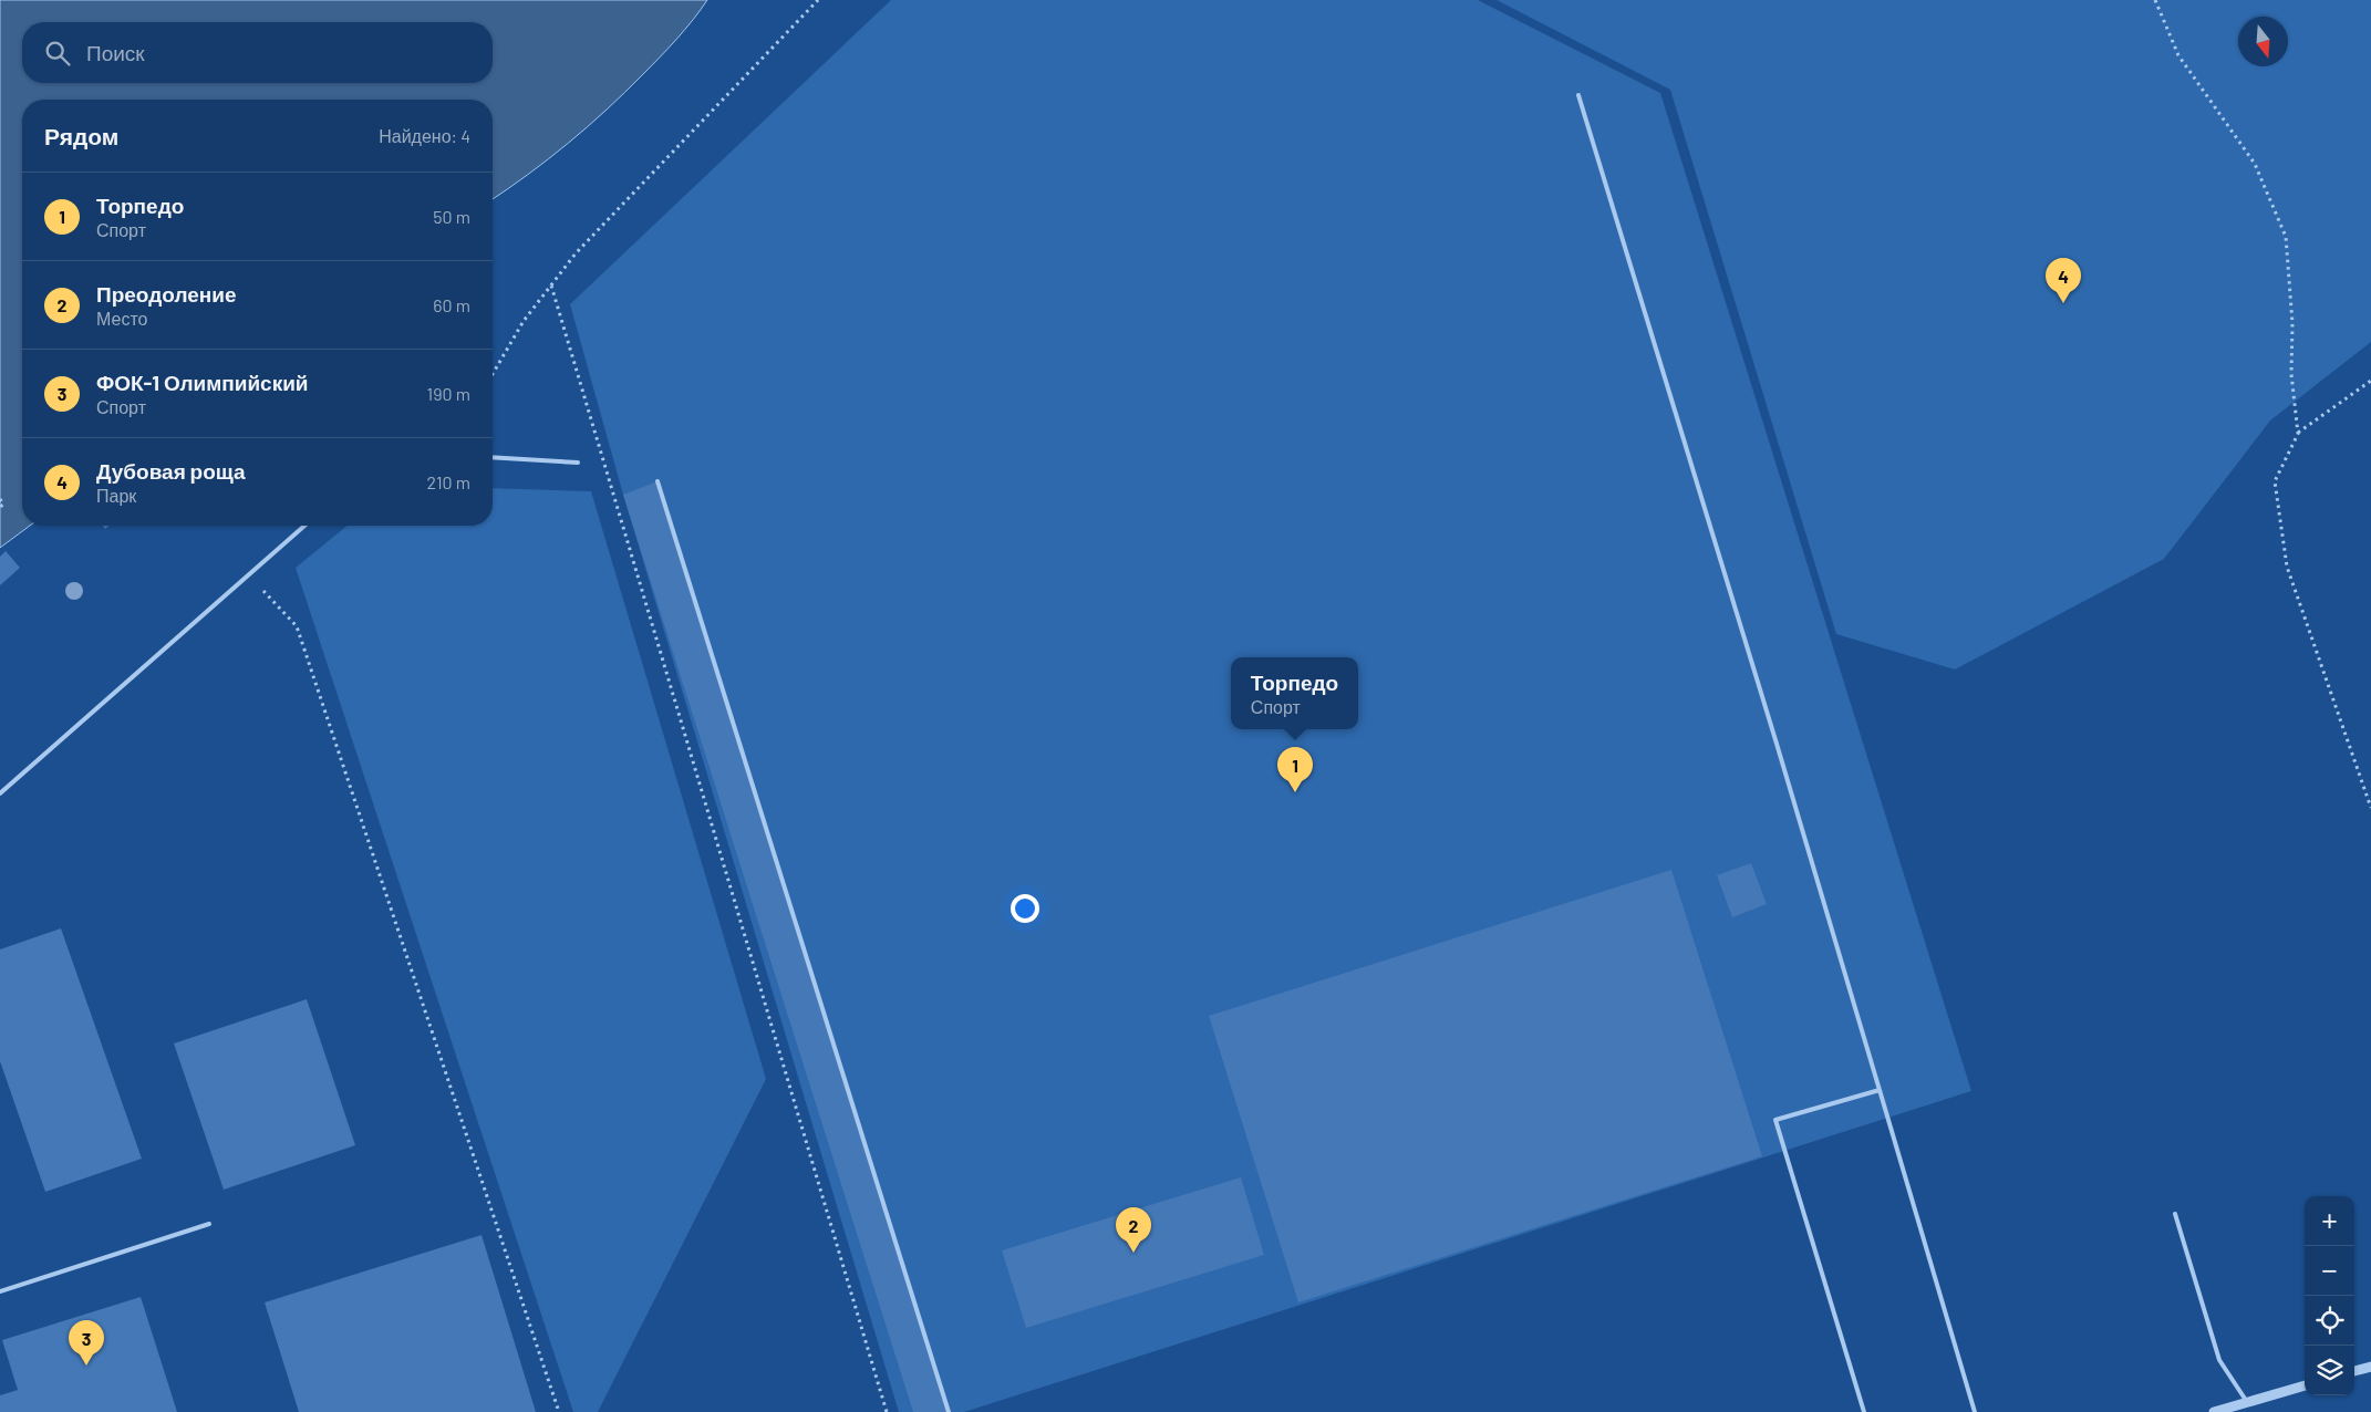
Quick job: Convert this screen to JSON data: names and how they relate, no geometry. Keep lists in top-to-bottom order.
{
  "north": "bottom",
  "page": {
    "search": "Поиск",
    "heading": ["Рядом", "Найдено: 4"],
    "list": [
      {
        "mark": "1",
        "name": "Торпедо",
        "note": "Спорт",
        "value": "50 m"
      },
      {
        "mark": "2",
        "name": "Преодоление",
        "note": "Место",
        "value": "60 m"
      },
      {
        "mark": "3",
        "name": "ФОК-1 Олимпийский",
        "note": "Спорт",
        "value": "190 m"
      },
      {
        "mark": "4",
        "name": "Дубовая роща",
        "note": "Парк",
        "value": "210 m"
      }
    ],
    "pins": [
      "4",
      "1",
      "2",
      "3"
    ],
    "popup": ["Торпедо", "Спорт"],
    "map_buttons": ["+", "−"]
  }
}
